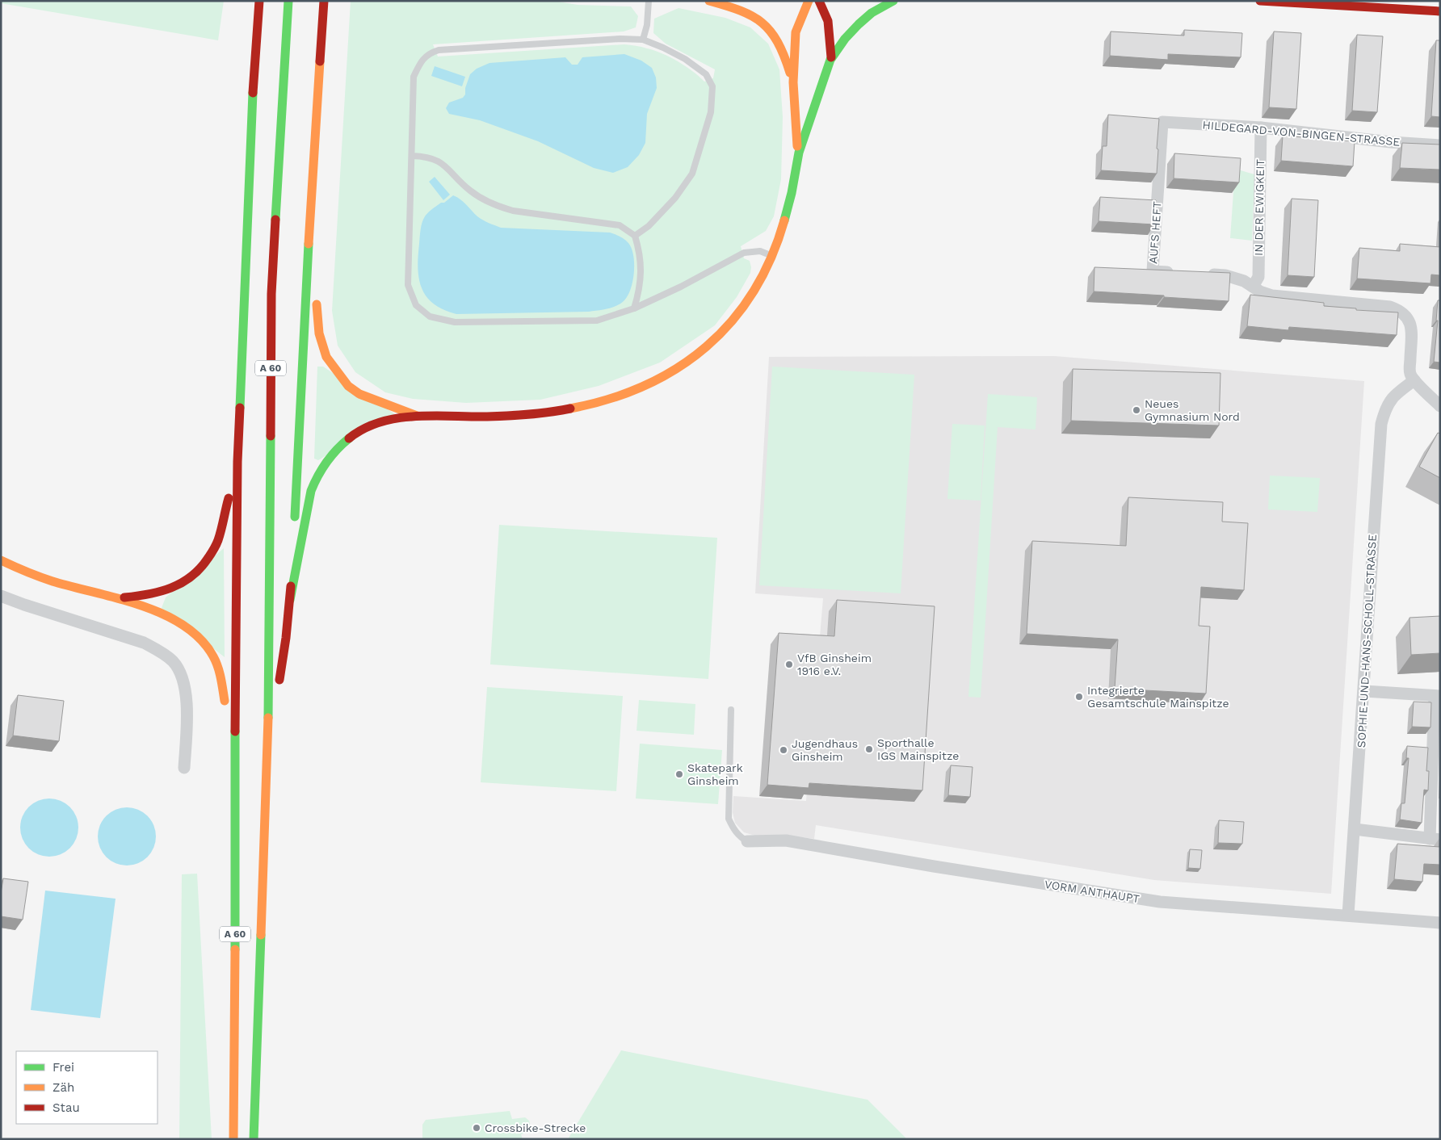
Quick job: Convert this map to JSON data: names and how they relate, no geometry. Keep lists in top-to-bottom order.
{
  "streets": {
    "main road": ["A 60"],
    "street": [
      "HILDEGARD-VON-BINGEN-STRASSE",
      "IN DER EWIGKEIT",
      "AUFS HEFT",
      "SOPHIE-UND-HANS-SCHOLL-STRASSE",
      "VORM ANTHAUPT"
    ]
  },
  "crossings": [
    ["HILDEGARD-VON-BINGEN-STRASSE", "IN DER EWIGKEIT"],
    ["HILDEGARD-VON-BINGEN-STRASSE", "AUFS HEFT"],
    ["SOPHIE-UND-HANS-SCHOLL-STRASSE", "VORM ANTHAUPT"]
  ],
  "places": [
    "Neues Gymnasium Nord",
    "VfB Ginsheim 1916 e.V.",
    "Integrierte Gesamtschule Mainspitze",
    "Sporthalle IGS Mainspitze",
    "Jugendhaus Ginsheim",
    "Skatepark Ginsheim",
    "Crossbike-Strecke"
  ],
  "legend": ["Frei", "Zäh", "Stau"]
}
